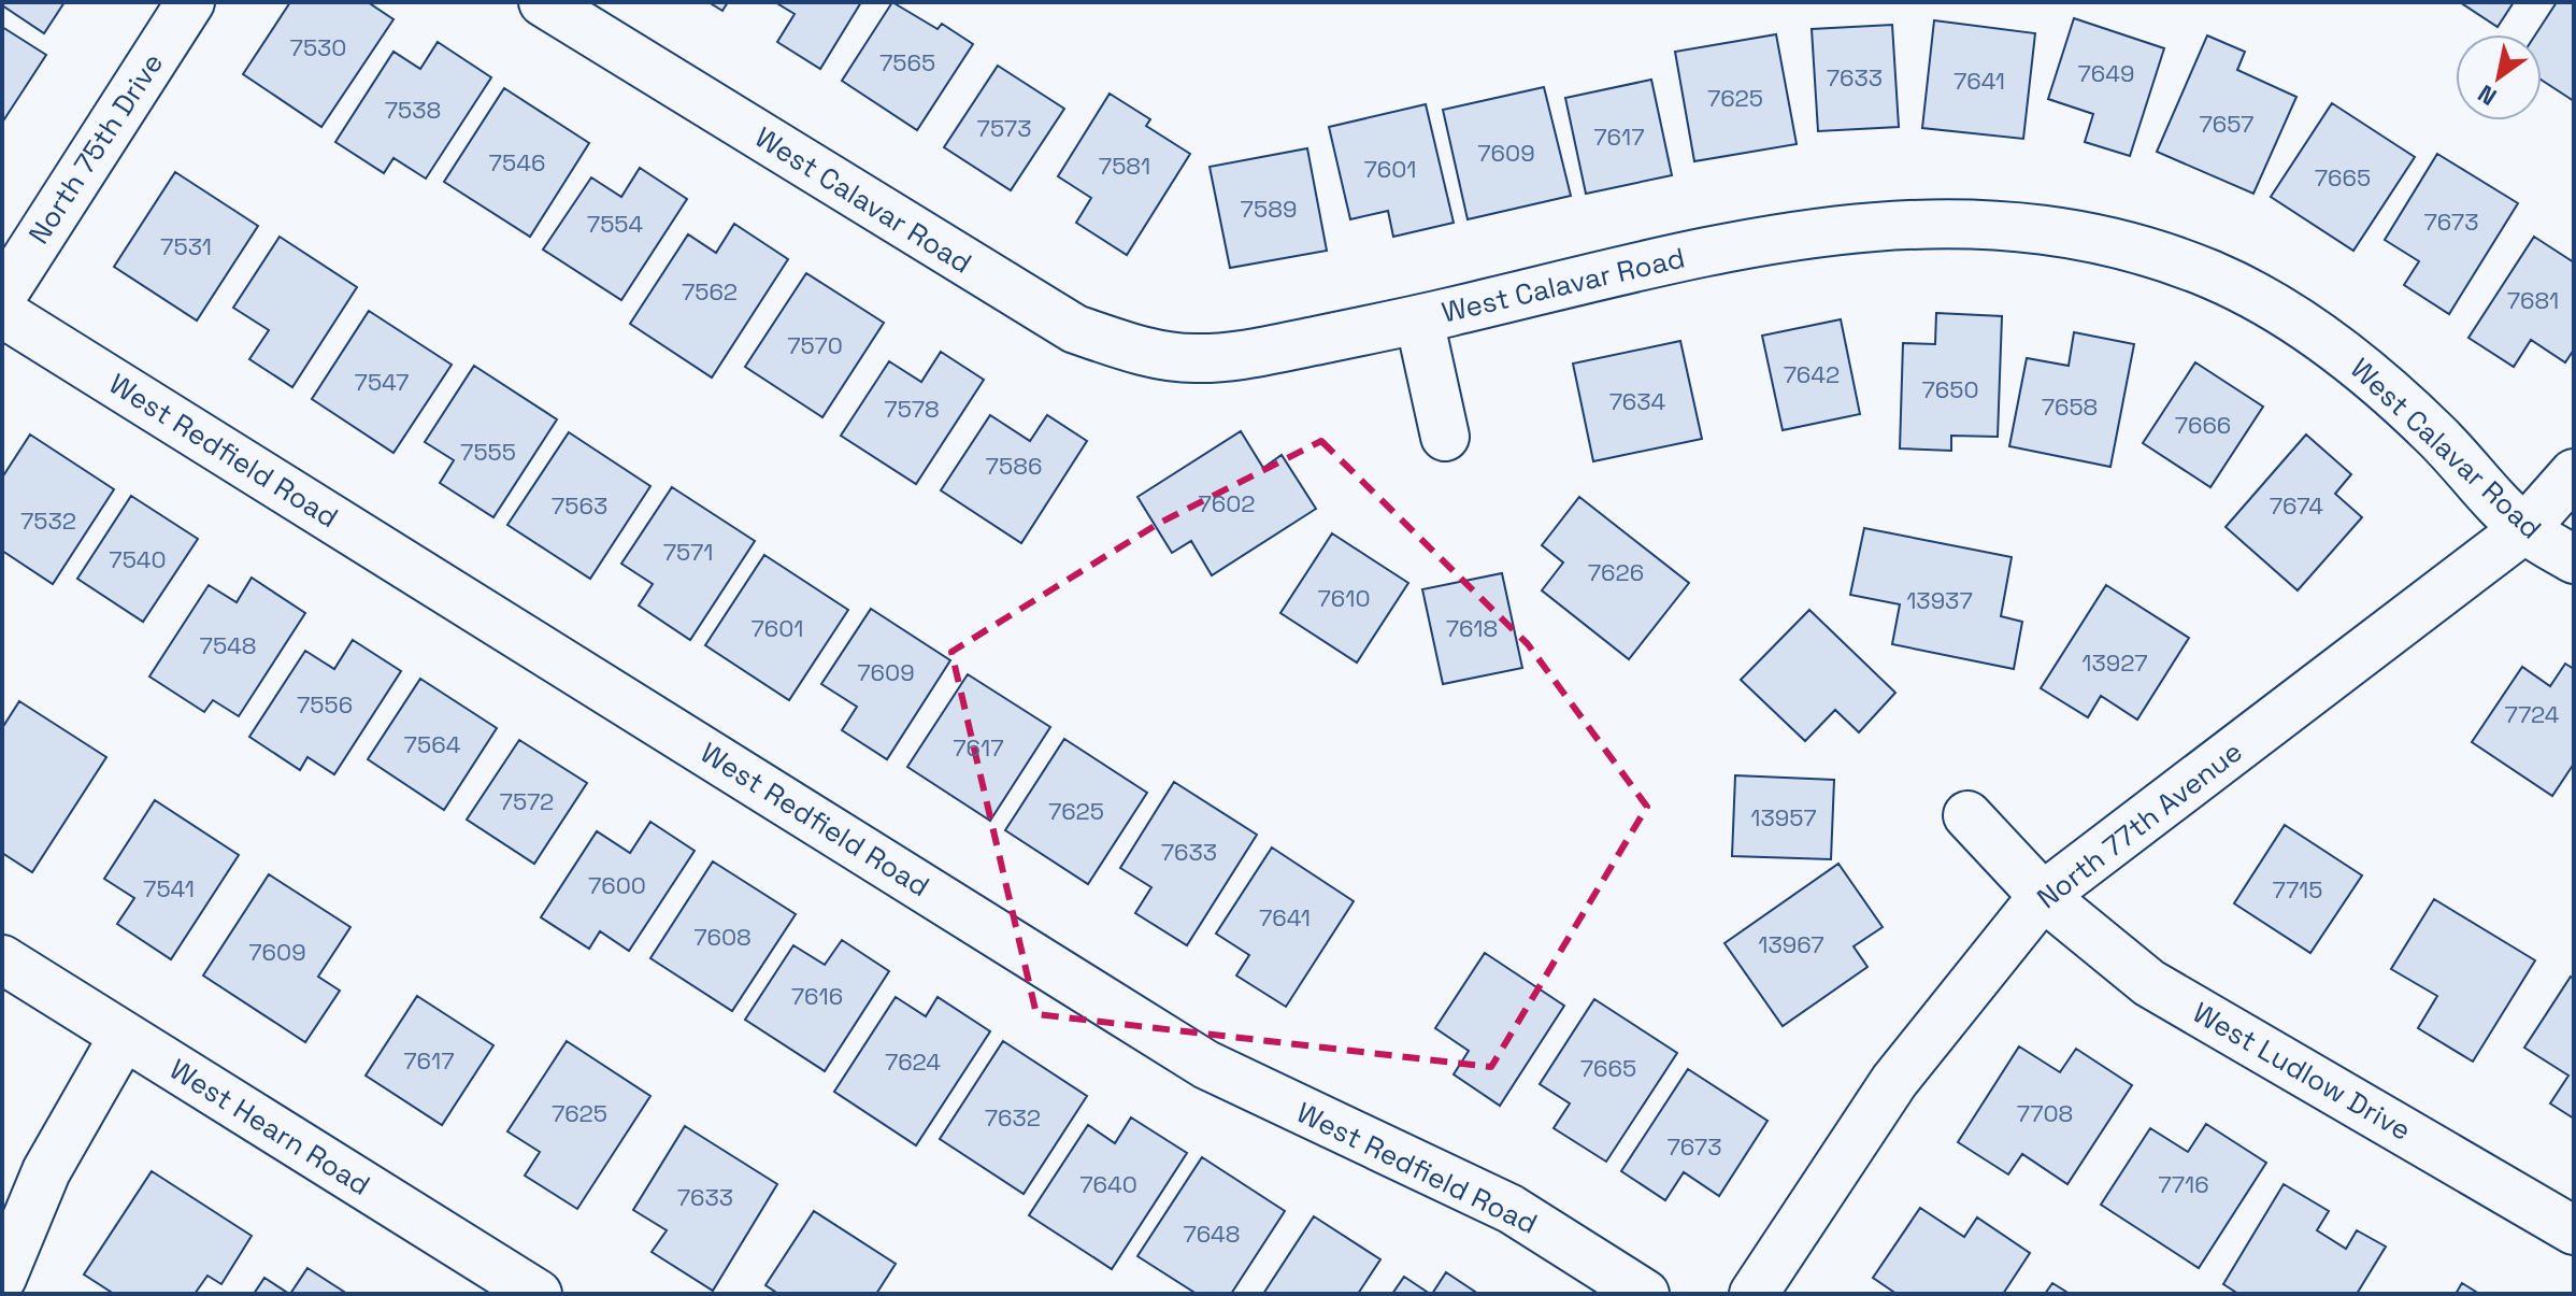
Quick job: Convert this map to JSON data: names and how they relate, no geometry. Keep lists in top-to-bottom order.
{
  "streets": {
    "street": [
      "North 75th Drive",
      "West Calavar Road",
      "West Redfield Road",
      "North 77th Avenue",
      "West Ludlow Drive",
      "West Hearn Road"
    ]
  },
  "crossings": [
    ["West Calavar Road", "North 77th Avenue"],
    ["North 77th Avenue", "West Ludlow Drive"]
  ],
  "house_numbers": [
    "7530",
    "7565",
    "7649",
    "7633",
    "7641",
    "7625",
    "7538",
    "7657",
    "7573",
    "7617",
    "7609",
    "7546",
    "7581",
    "7601",
    "7665",
    "7589",
    "7673",
    "7554",
    "7531",
    "7562",
    "7681",
    "7570",
    "7642",
    "7547",
    "7650",
    "7634",
    "7658",
    "7578",
    "7666",
    "7555",
    "7586",
    "7602",
    "7563",
    "7674",
    "7532",
    "7571",
    "7540",
    "7626",
    "7610",
    "13937",
    "7601",
    "7618",
    "7548",
    "13927",
    "7609",
    "7556",
    "7724",
    "7564",
    "7617",
    "7572",
    "7625",
    "13957",
    "7633",
    "7600",
    "7541",
    "7715",
    "7641",
    "7608",
    "13967",
    "7609",
    "7616",
    "7617",
    "7624",
    "7665",
    "7625",
    "7708",
    "7632",
    "7673",
    "7640",
    "7716",
    "7633",
    "7648"
  ],
  "north": "bottom left"
}
